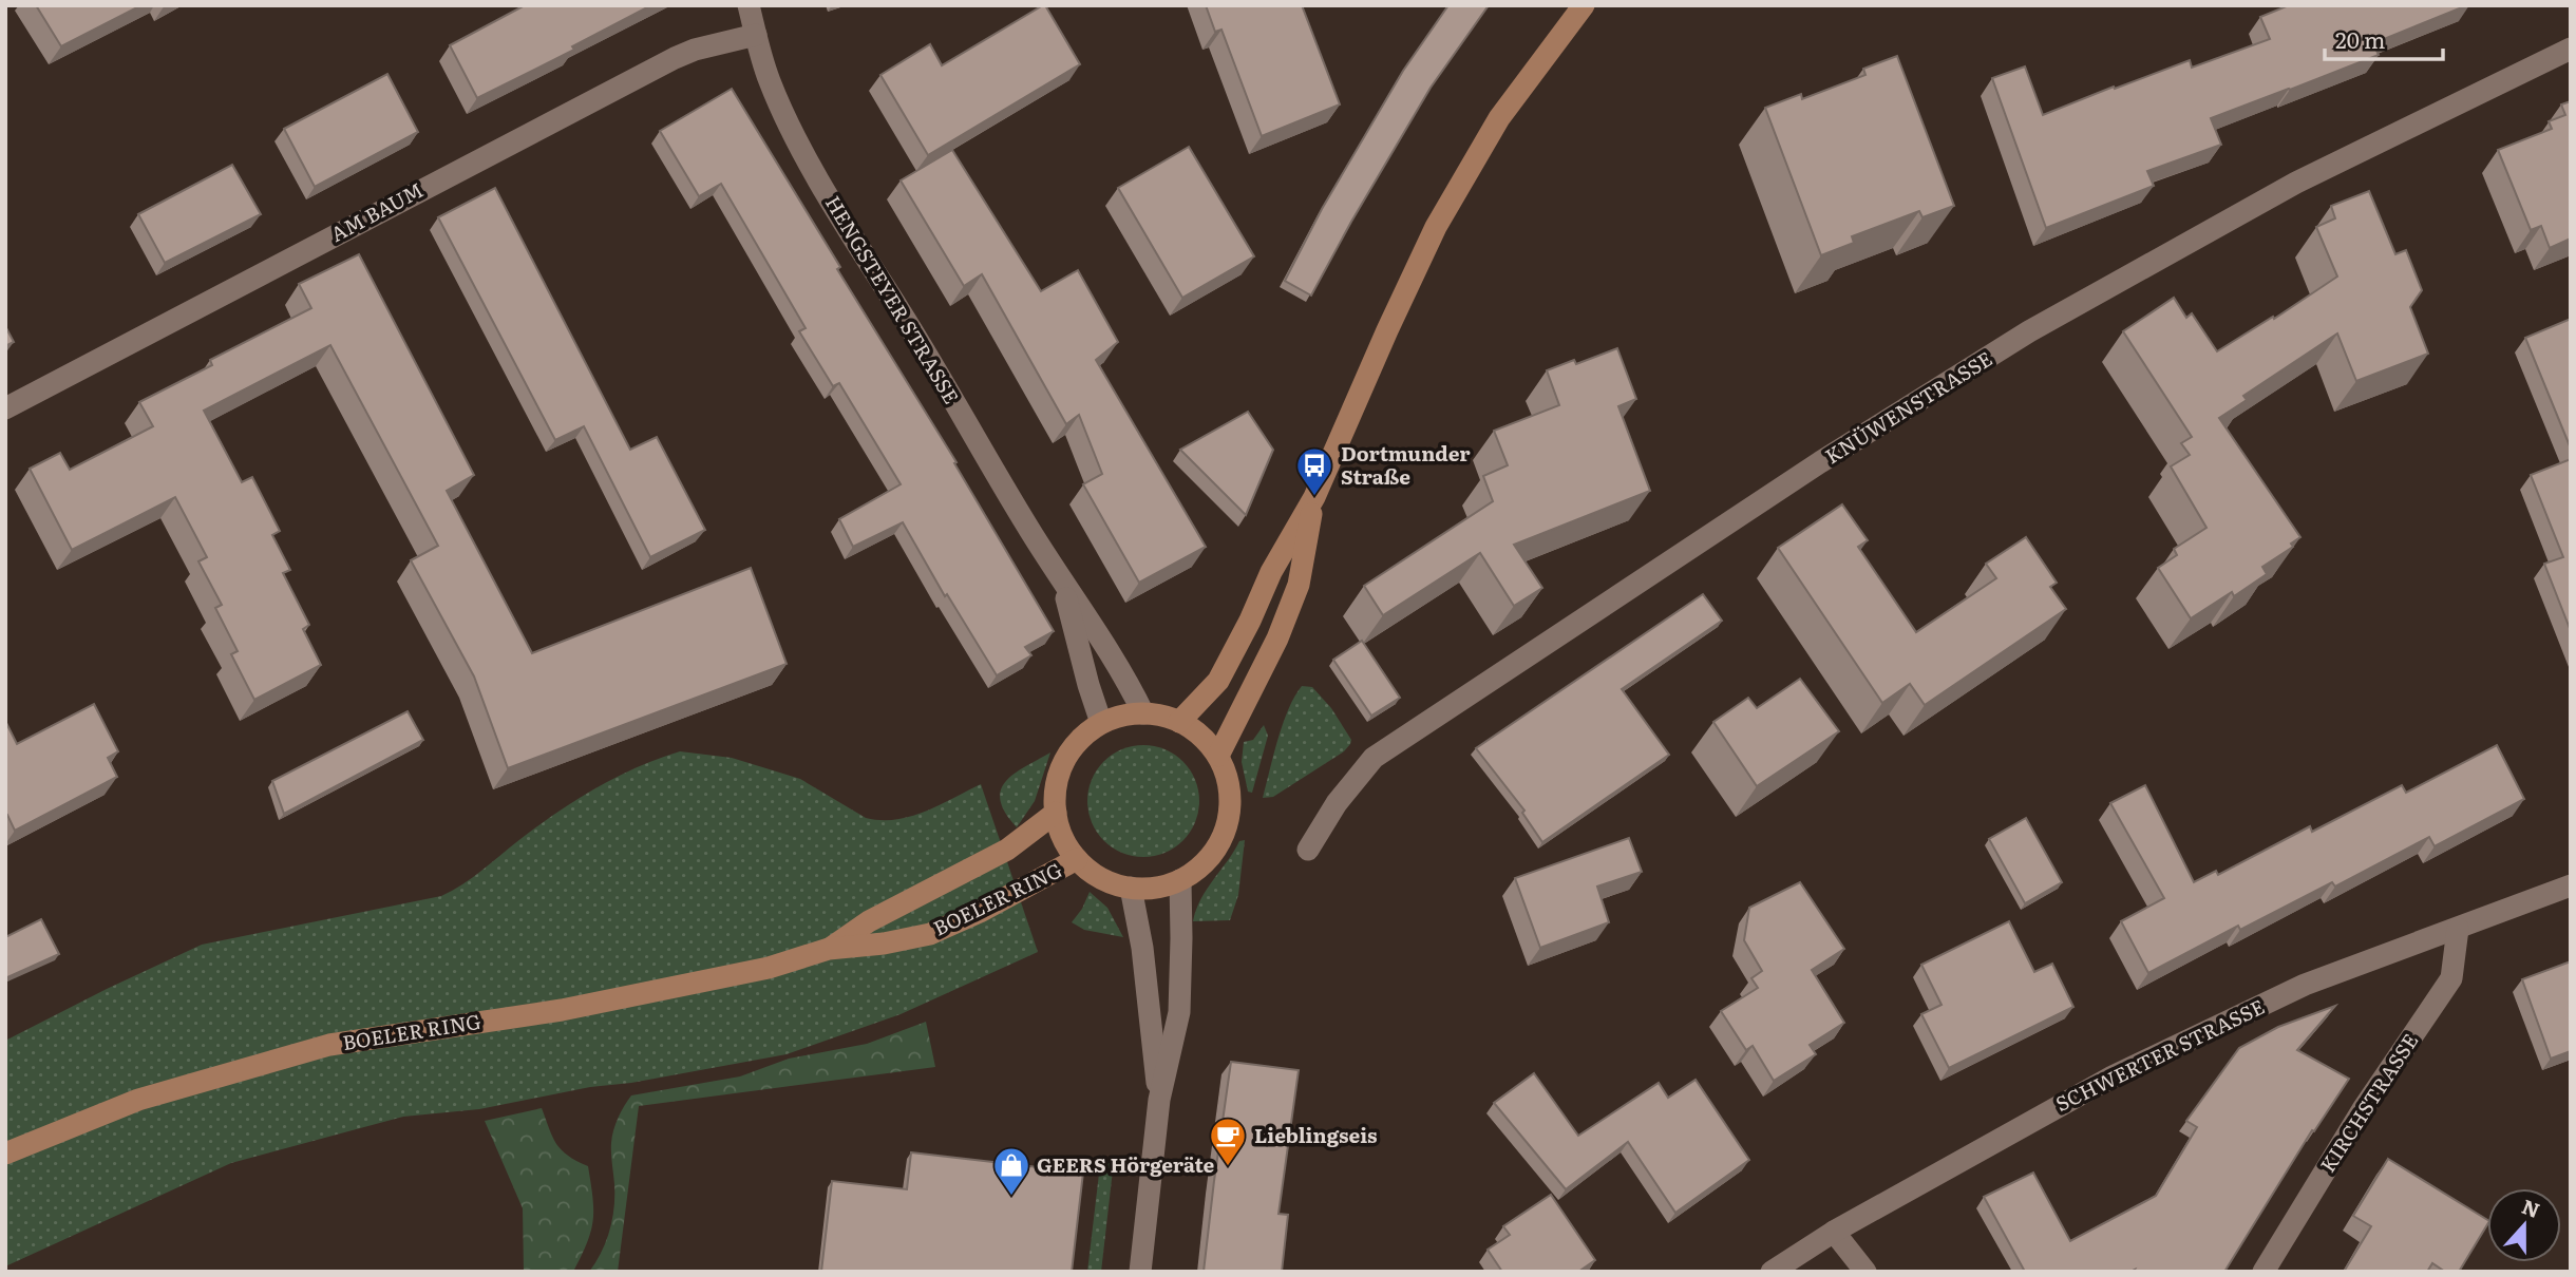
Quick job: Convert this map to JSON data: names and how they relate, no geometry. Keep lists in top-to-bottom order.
{
  "streets": {
    "main road": ["BOELER RING"],
    "street": [
      "AM BAUM",
      "HENGSTEYER STRASSE",
      "KNÜWENSTRASSE",
      "SCHWERTER STRASSE",
      "KIRCHSTRASSE"
    ]
  },
  "crossings": [
    ["AM BAUM", "HENGSTEYER STRASSE"],
    ["HENGSTEYER STRASSE", "BOELER RING"],
    ["SCHWERTER STRASSE", "KIRCHSTRASSE"]
  ],
  "places": {
    "bus stop": ["Dortmunder Straße"],
    "cafe": ["Lieblingseis"],
    "shop": ["GEERS Hörgeräte"]
  },
  "scale_bar": "20 m",
  "north": "top"
}
